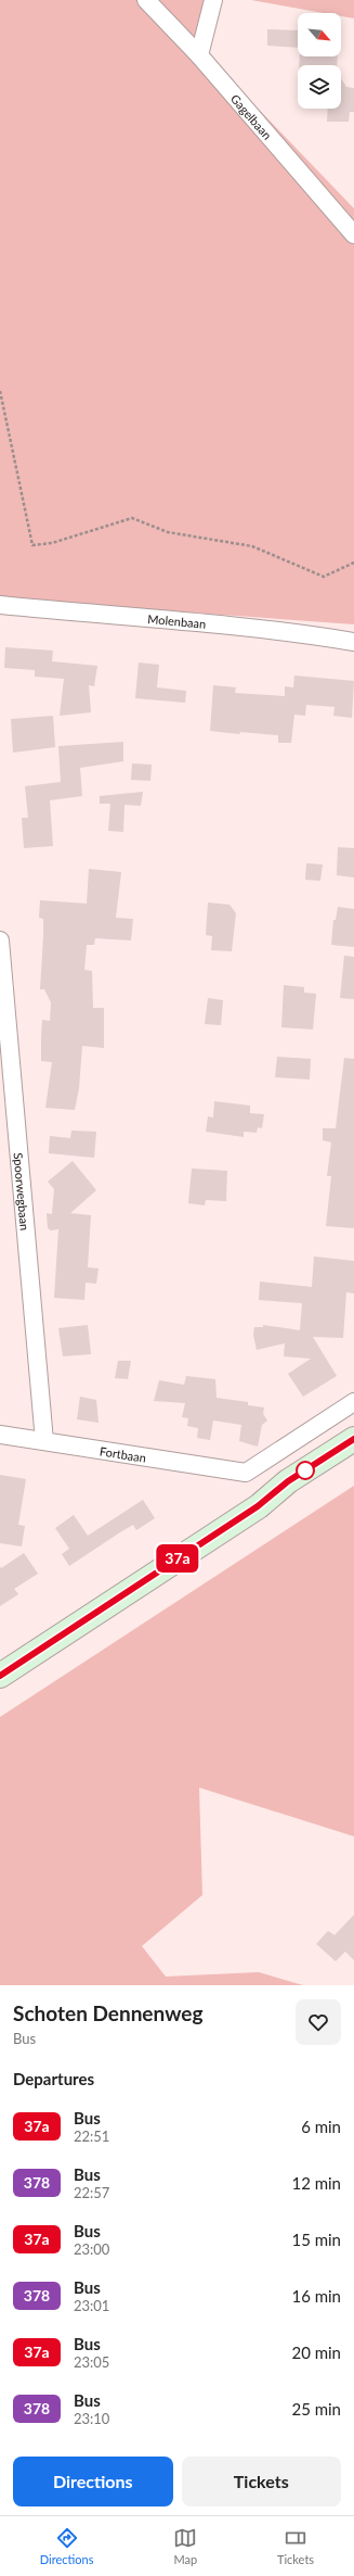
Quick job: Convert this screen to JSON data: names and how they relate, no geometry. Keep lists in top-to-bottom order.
{
  "streets": {
    "street": [
      "Gagelbaan",
      "Molenbaan",
      "Spoorwegbaan",
      "Fortbaan"
    ]
  },
  "crossings": [
    ["Spoorwegbaan", "Fortbaan"]
  ],
  "lines": ["bus line 37a"],
  "north": "bottom right",
  "page": {
    "on_map": "37a",
    "heading": [
      ["Schoten Dennenweg", "Bus"],
      "Departures"
    ],
    "list": [
      {
        "mark": "37a",
        "name": "Bus",
        "note": "22:51",
        "value": "6 min"
      },
      {
        "mark": "378",
        "name": "Bus",
        "note": "22:57",
        "value": "12 min"
      },
      {
        "mark": "37a",
        "name": "Bus",
        "note": "23:00",
        "value": "15 min"
      },
      {
        "mark": "378",
        "name": "Bus",
        "note": "23:01",
        "value": "16 min"
      },
      {
        "mark": "37a",
        "name": "Bus",
        "note": "23:05",
        "value": "20 min"
      },
      {
        "mark": "378",
        "name": "Bus",
        "note": "23:10",
        "value": "25 min"
      }
    ],
    "buttons": ["Directions", "Tickets"],
    "tabs": ["Directions", "Map", "Tickets"]
  }
}
